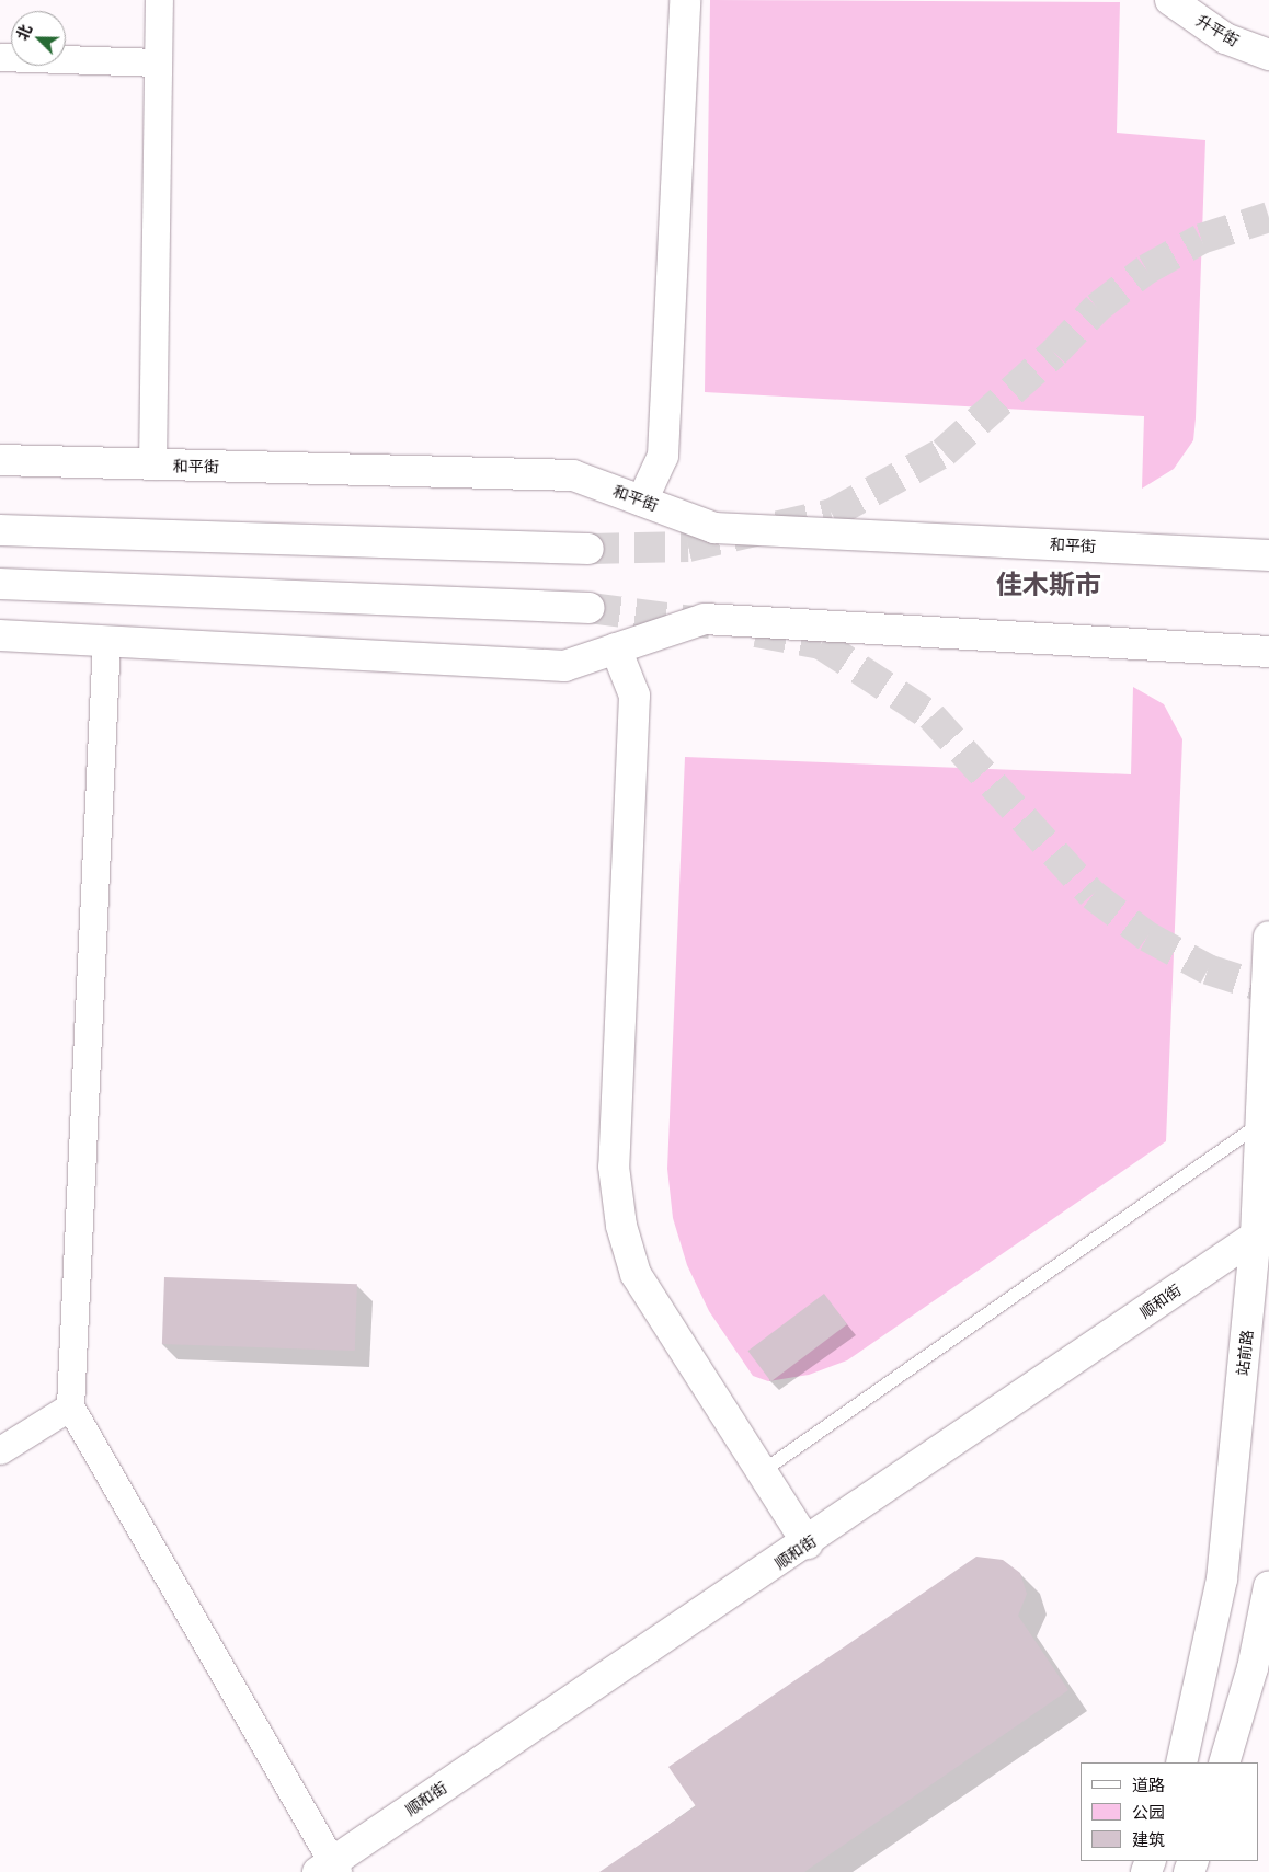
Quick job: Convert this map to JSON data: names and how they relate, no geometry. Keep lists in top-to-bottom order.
{
  "streets": {
    "main road": [
      "升平街",
      "和平街",
      "顺和街",
      "站前路"
    ]
  },
  "crossings": [
    ["顺和街", "站前路"]
  ],
  "districts": ["佳木斯市"],
  "legend": ["道路", "公园", "建筑"],
  "north": "top left"
}
